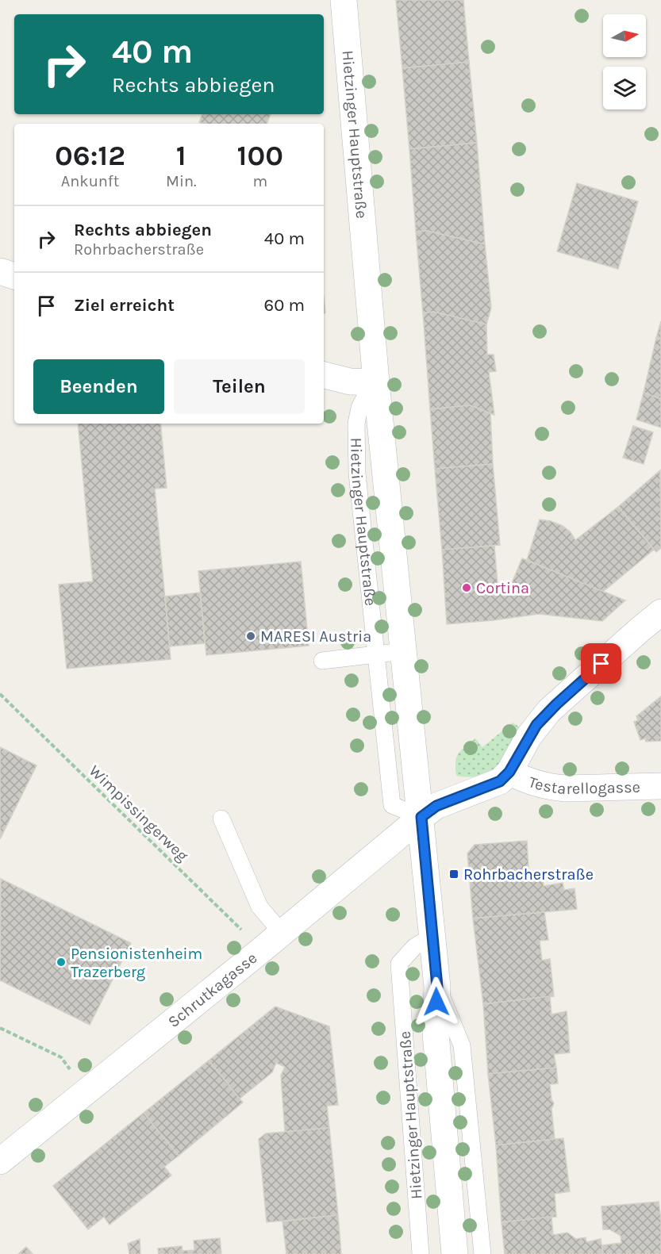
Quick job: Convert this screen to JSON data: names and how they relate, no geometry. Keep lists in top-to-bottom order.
{
  "streets": {
    "main road": ["Hietzinger Hauptstraße", "Testarellogasse", "Schrutkagasse"],
    "path": ["Wimpissingerweg"]
  },
  "crossings": [
    ["Hietzinger Hauptstraße", "Schrutkagasse"],
    ["Wimpissingerweg", "Schrutkagasse"]
  ],
  "places": {
    "other": ["Cortina", "MARESI Austria", "Pensionistenheim Trazerberg"],
    "transit": ["Rohrbacherstraße"]
  },
  "north": "right",
  "page": {
    "turn": ["40 m", "Rechts abbiegen"],
    "eta": [
      "06:12",
      "Ankunft",
      "1",
      "Min.",
      "100",
      "m"
    ],
    "list": [
      {
        "name": "Rechts abbiegen",
        "note": "Rohrbacherstraße",
        "value": "40 m"
      },
      {
        "name": "Ziel erreicht",
        "value": "60 m"
      }
    ],
    "buttons": ["Beenden", "Teilen"]
  }
}
